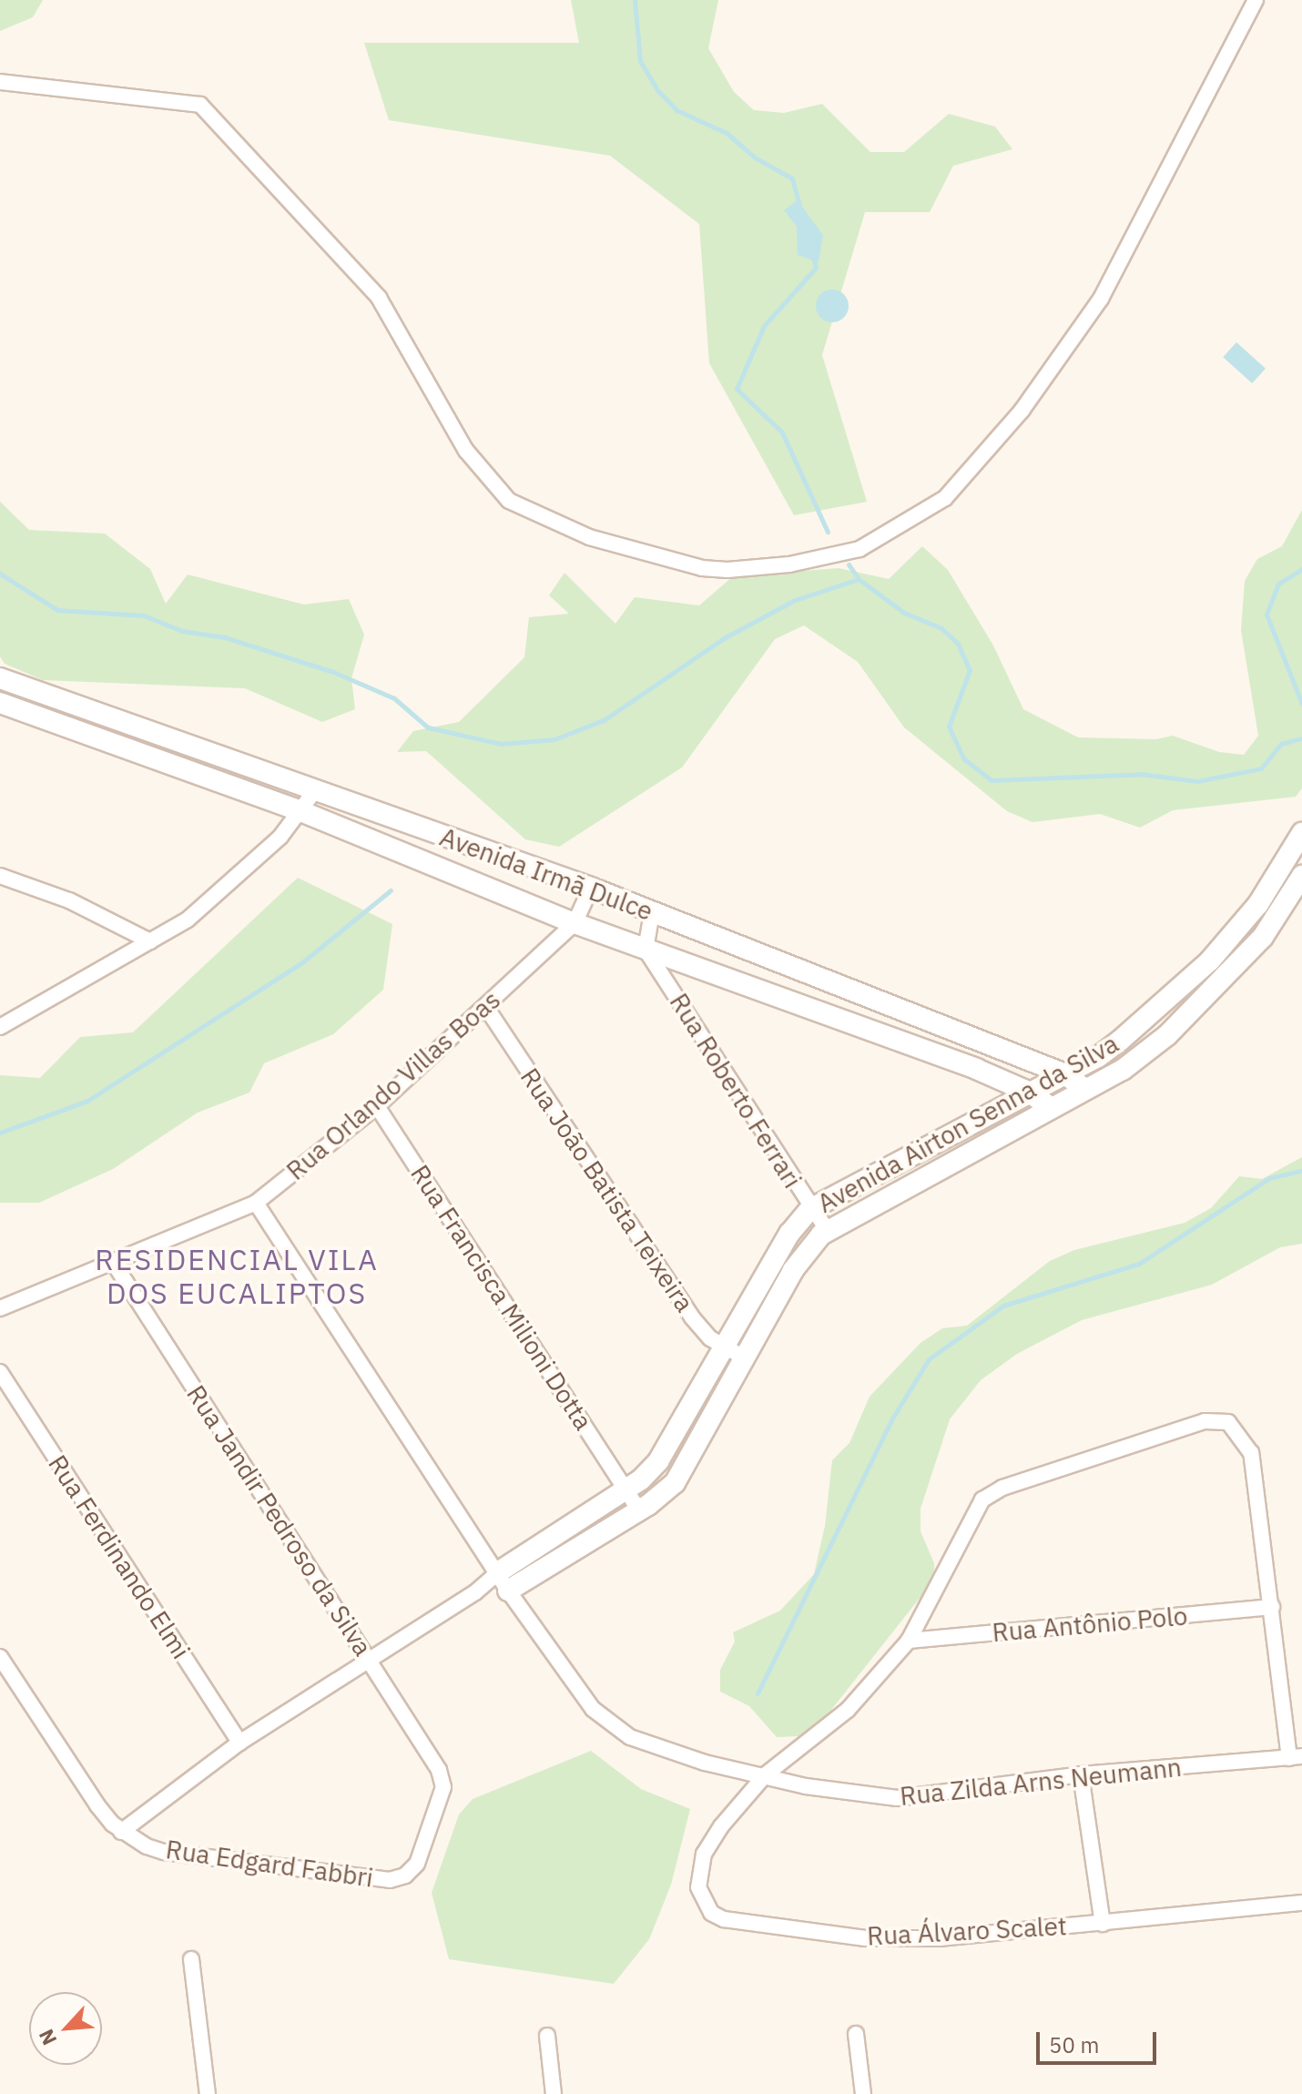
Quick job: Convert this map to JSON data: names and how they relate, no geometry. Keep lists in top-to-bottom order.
{
  "streets": {
    "street": [
      "Avenida Irmã Dulce",
      "Rua Orlando Villas Boas",
      "Rua Roberto Ferrari",
      "Avenida Airton Senna da Silva",
      "Rua João Batista Teixeira",
      "Rua Francisca Milioni Dotta",
      "Rua Jandir Pedroso da Silva",
      "Rua Ferdinando Elmi",
      "Rua Antônio Polo",
      "Rua Zilda Arns Neumann",
      "Rua Edgard Fabbri",
      "Rua Álvaro Scalet"
    ]
  },
  "crossings": [
    ["Avenida Irmã Dulce", "Rua Orlando Villas Boas"],
    ["Avenida Irmã Dulce", "Rua Roberto Ferrari"],
    ["Avenida Irmã Dulce", "Avenida Airton Senna da Silva"],
    ["Rua Orlando Villas Boas", "Rua João Batista Teixeira"],
    ["Rua Orlando Villas Boas", "Rua Francisca Milioni Dotta"],
    ["Rua Orlando Villas Boas", "Rua Jandir Pedroso da Silva"],
    ["Rua Orlando Villas Boas", "Rua Zilda Arns Neumann"],
    ["Rua Roberto Ferrari", "Avenida Airton Senna da Silva"],
    ["Avenida Airton Senna da Silva", "Rua João Batista Teixeira"],
    ["Avenida Airton Senna da Silva", "Rua Francisca Milioni Dotta"],
    ["Avenida Airton Senna da Silva", "Rua Zilda Arns Neumann"],
    ["Rua Jandir Pedroso da Silva", "Rua Edgard Fabbri"],
    ["Rua Antônio Polo", "Rua Álvaro Scalet"],
    ["Rua Zilda Arns Neumann", "Rua Álvaro Scalet"]
  ],
  "districts": ["RESIDENCIAL VILA DOS EUCALIPTOS"],
  "scale_bar": "50 m",
  "north": "bottom left"
}
